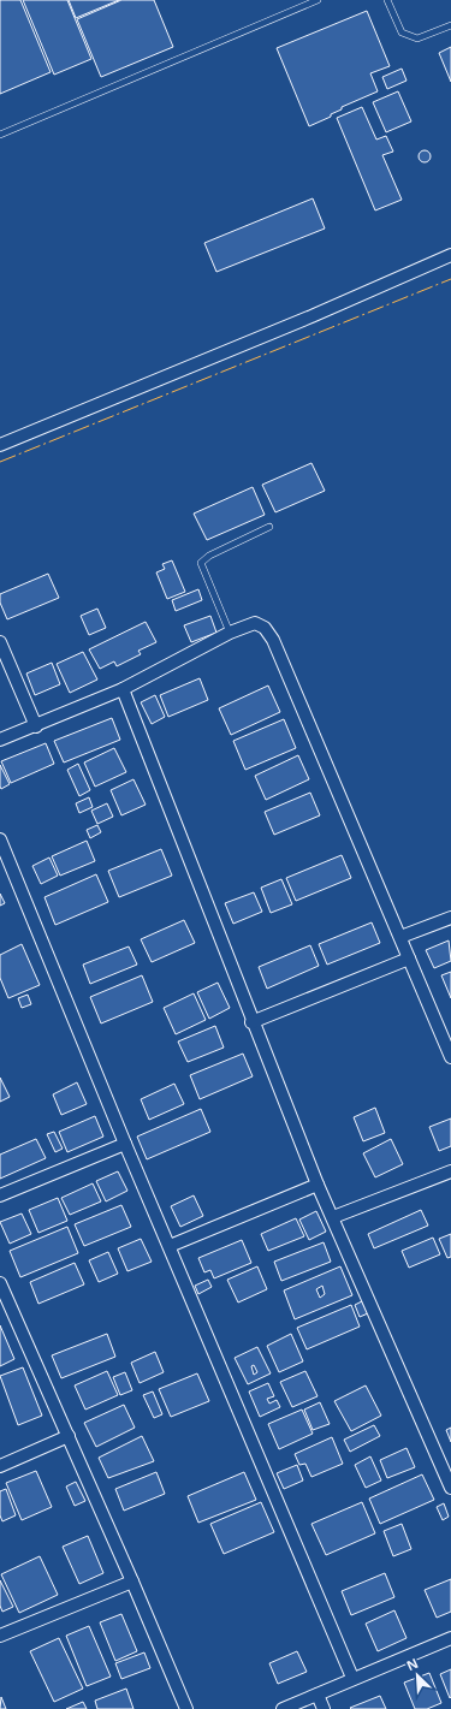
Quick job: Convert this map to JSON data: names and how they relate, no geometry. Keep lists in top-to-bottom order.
{
  "north": "top left"
}
